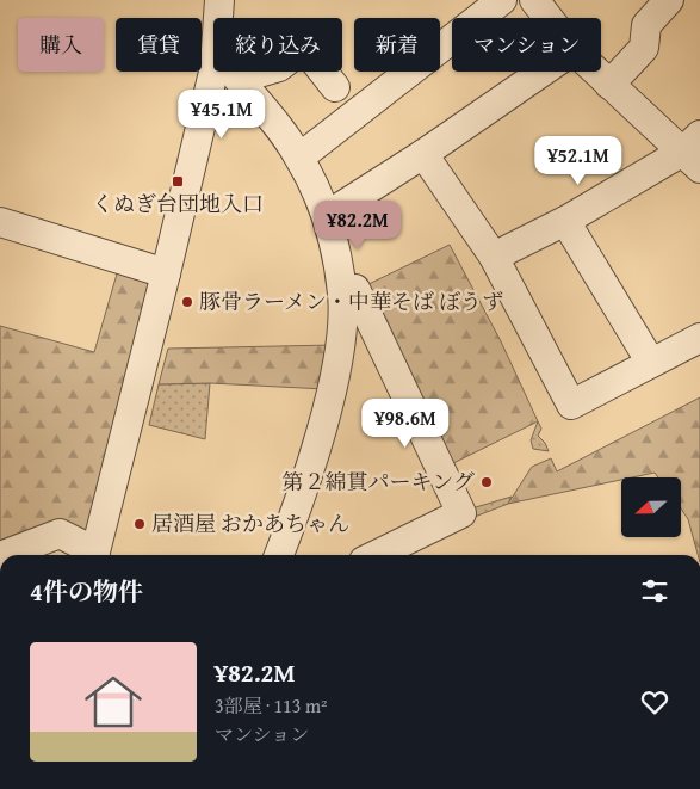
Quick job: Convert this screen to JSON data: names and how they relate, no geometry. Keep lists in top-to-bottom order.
{
  "places": {
    "transit": ["くぬぎ台団地入口"],
    "other": ["豚骨ラーメン・中華そば ぼうず", "第２綿貫パーキング", "居酒屋 おかあちゃん"]
  },
  "north": "left",
  "page": {
    "chip": [
      "購入",
      "賃貸",
      "絞り込み",
      "新着",
      "マンション"
    ],
    "price": [
      "¥45.1M",
      "¥52.1M",
      "¥82.2M",
      "¥98.6M"
    ],
    "heading": "4件の物件",
    "list": [
      {
        "name": "¥82.2M",
        "note": "3部屋 · 113 m² · マンション"
      }
    ]
  }
}
